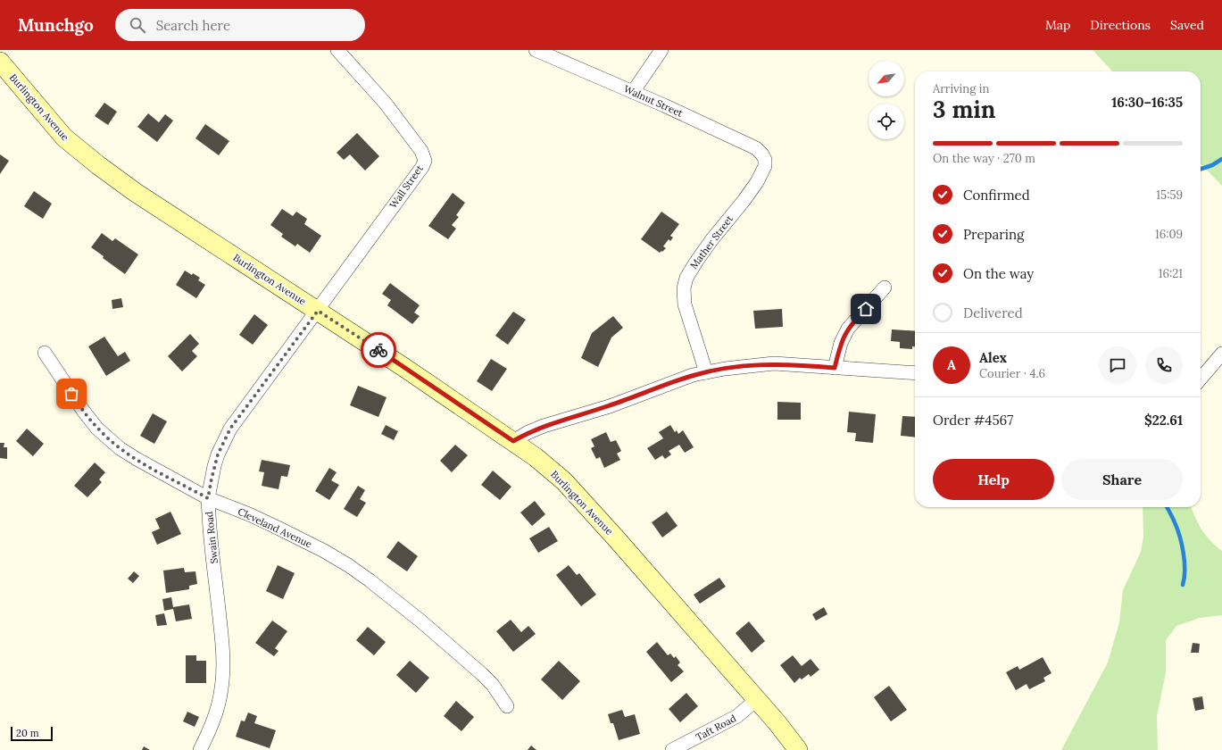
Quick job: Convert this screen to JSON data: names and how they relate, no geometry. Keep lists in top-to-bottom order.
{
  "streets": {
    "main road": ["Burlington Avenue"],
    "street": [
      "Walnut Street",
      "Wall Street",
      "Mather Street",
      "Cleveland Avenue",
      "Swain Road",
      "Taft Road"
    ]
  },
  "crossings": [
    ["Walnut Street", "Mather Street"],
    ["Burlington Avenue", "Wall Street"],
    ["Burlington Avenue", "Swain Road"],
    ["Burlington Avenue", "Taft Road"],
    ["Wall Street", "Swain Road"],
    ["Cleveland Avenue", "Swain Road"]
  ],
  "scale_bar": "20 m",
  "north": "bottom left",
  "page": {
    "header": "Munchgo",
    "search": "Search here",
    "nav": ["Map", "Directions", "Saved"],
    "heading": ["3 min", "Arriving in", "16:30–16:35"],
    "panel": [
      "Alex",
      "Courier · 4.6",
      "Order #4567",
      "$22.61"
    ],
    "bar": "On the way · 270 m",
    "list": [
      ["Confirmed", "15:59"],
      ["Preparing", "16:09"],
      ["On the way", "16:21"],
      "Delivered"
    ],
    "round": "A",
    "buttons": ["Help", "Share"],
    "scale": "20 m"
  }
}
